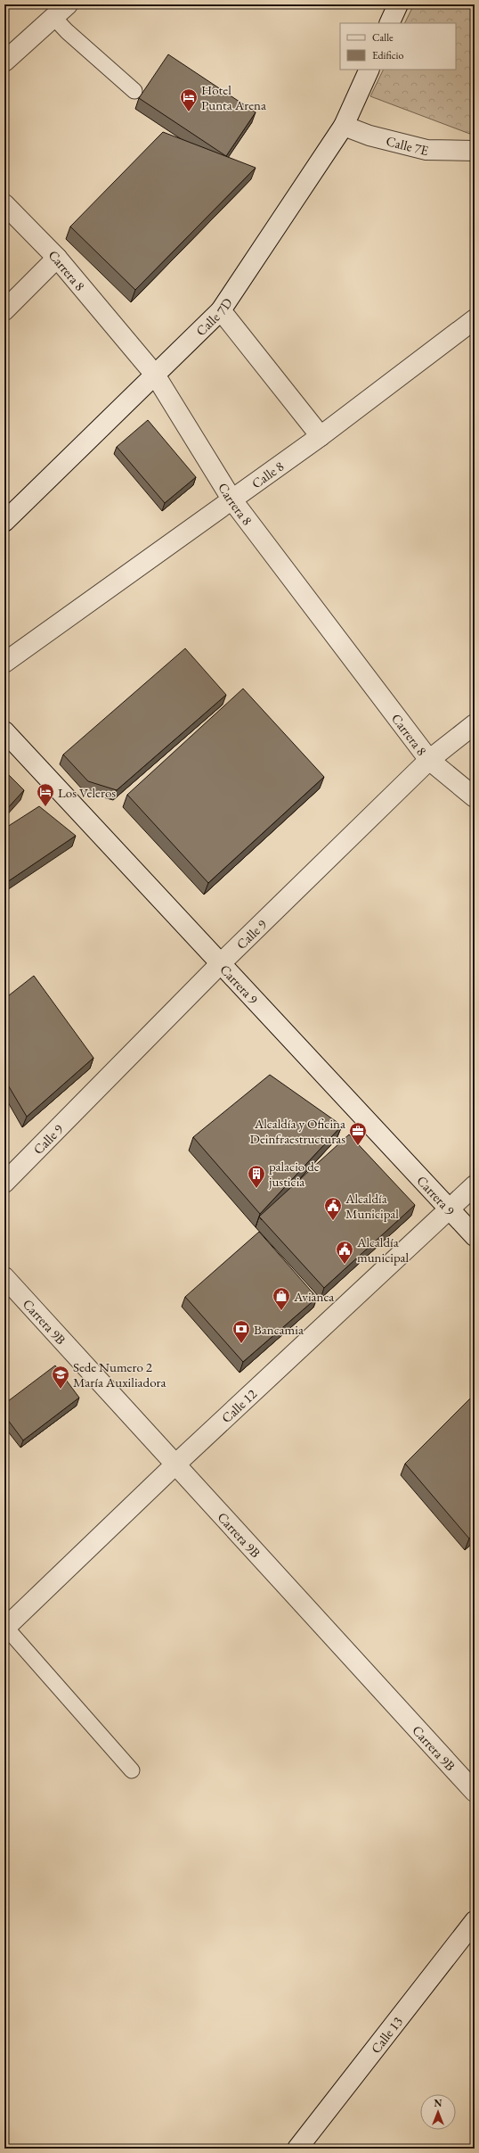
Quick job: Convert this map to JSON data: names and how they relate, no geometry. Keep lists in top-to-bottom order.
{
  "streets": {
    "street": [
      "Calle 7E",
      "Carrera 8",
      "Calle 7D",
      "Calle 8",
      "Calle 9",
      "Carrera 9",
      "Carrera 9B",
      "Calle 12",
      "Calle 13"
    ]
  },
  "crossings": [
    ["Calle 7E", "Calle 7D"],
    ["Carrera 8", "Calle 7D"],
    ["Carrera 8", "Calle 8"],
    ["Carrera 8", "Calle 9"],
    ["Calle 9", "Carrera 9"],
    ["Carrera 9", "Calle 12"],
    ["Carrera 9B", "Calle 12"]
  ],
  "places": {
    "hotel": ["Hotel Punta Arena", "Los Veleros"],
    "office": ["Alcaldía y Oficina Deinfraestructuras"],
    "building": ["palacio de justicia"],
    "public building": ["Alcaldía Municipal", "Alcaldía municipal"],
    "shop": ["Avianca"],
    "bank": ["Bancamia"],
    "school or university": ["Sede Numero 2 María Auxiliadora"]
  },
  "legend": ["Calle", "Edificio"],
  "north": "top"
}
